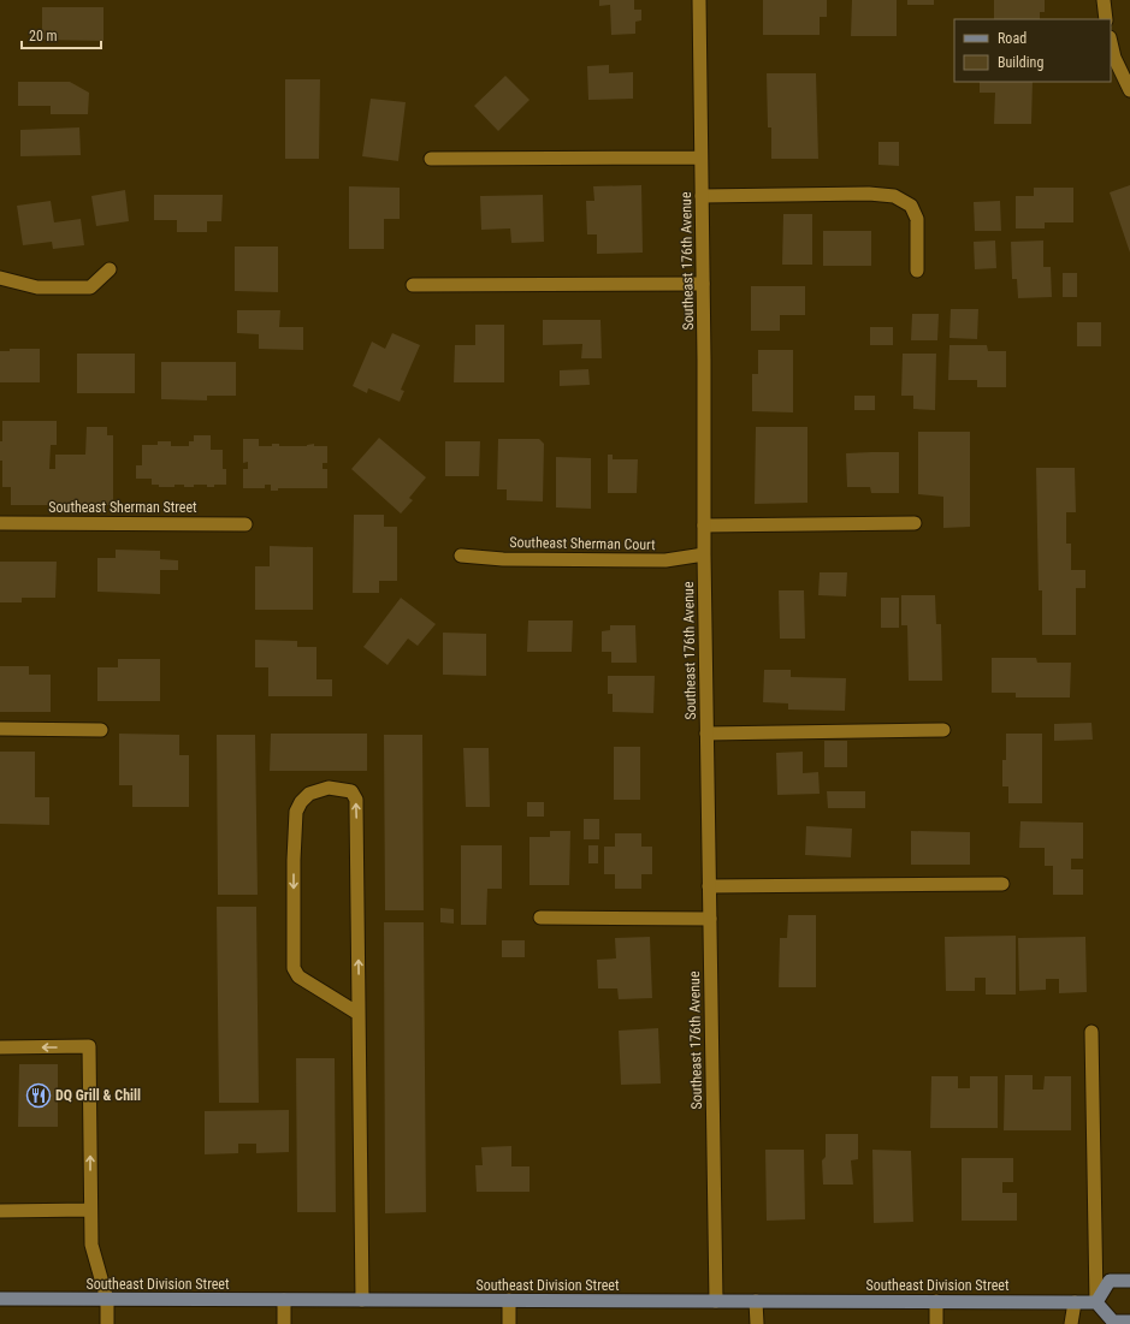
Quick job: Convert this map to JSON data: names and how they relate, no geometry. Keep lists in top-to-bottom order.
{
  "streets": {
    "main road": ["Southeast Division Street"],
    "street": ["Southeast 176th Avenue", "Southeast Sherman Street", "Southeast Sherman Court"]
  },
  "crossings": [
    ["Southeast 176th Avenue", "Southeast Sherman Court"],
    ["Southeast 176th Avenue", "Southeast Division Street"]
  ],
  "places": {
    "restaurant": ["DQ Grill & Chill"]
  },
  "legend": ["Road", "Building"],
  "scale_bar": "20 m"
}
